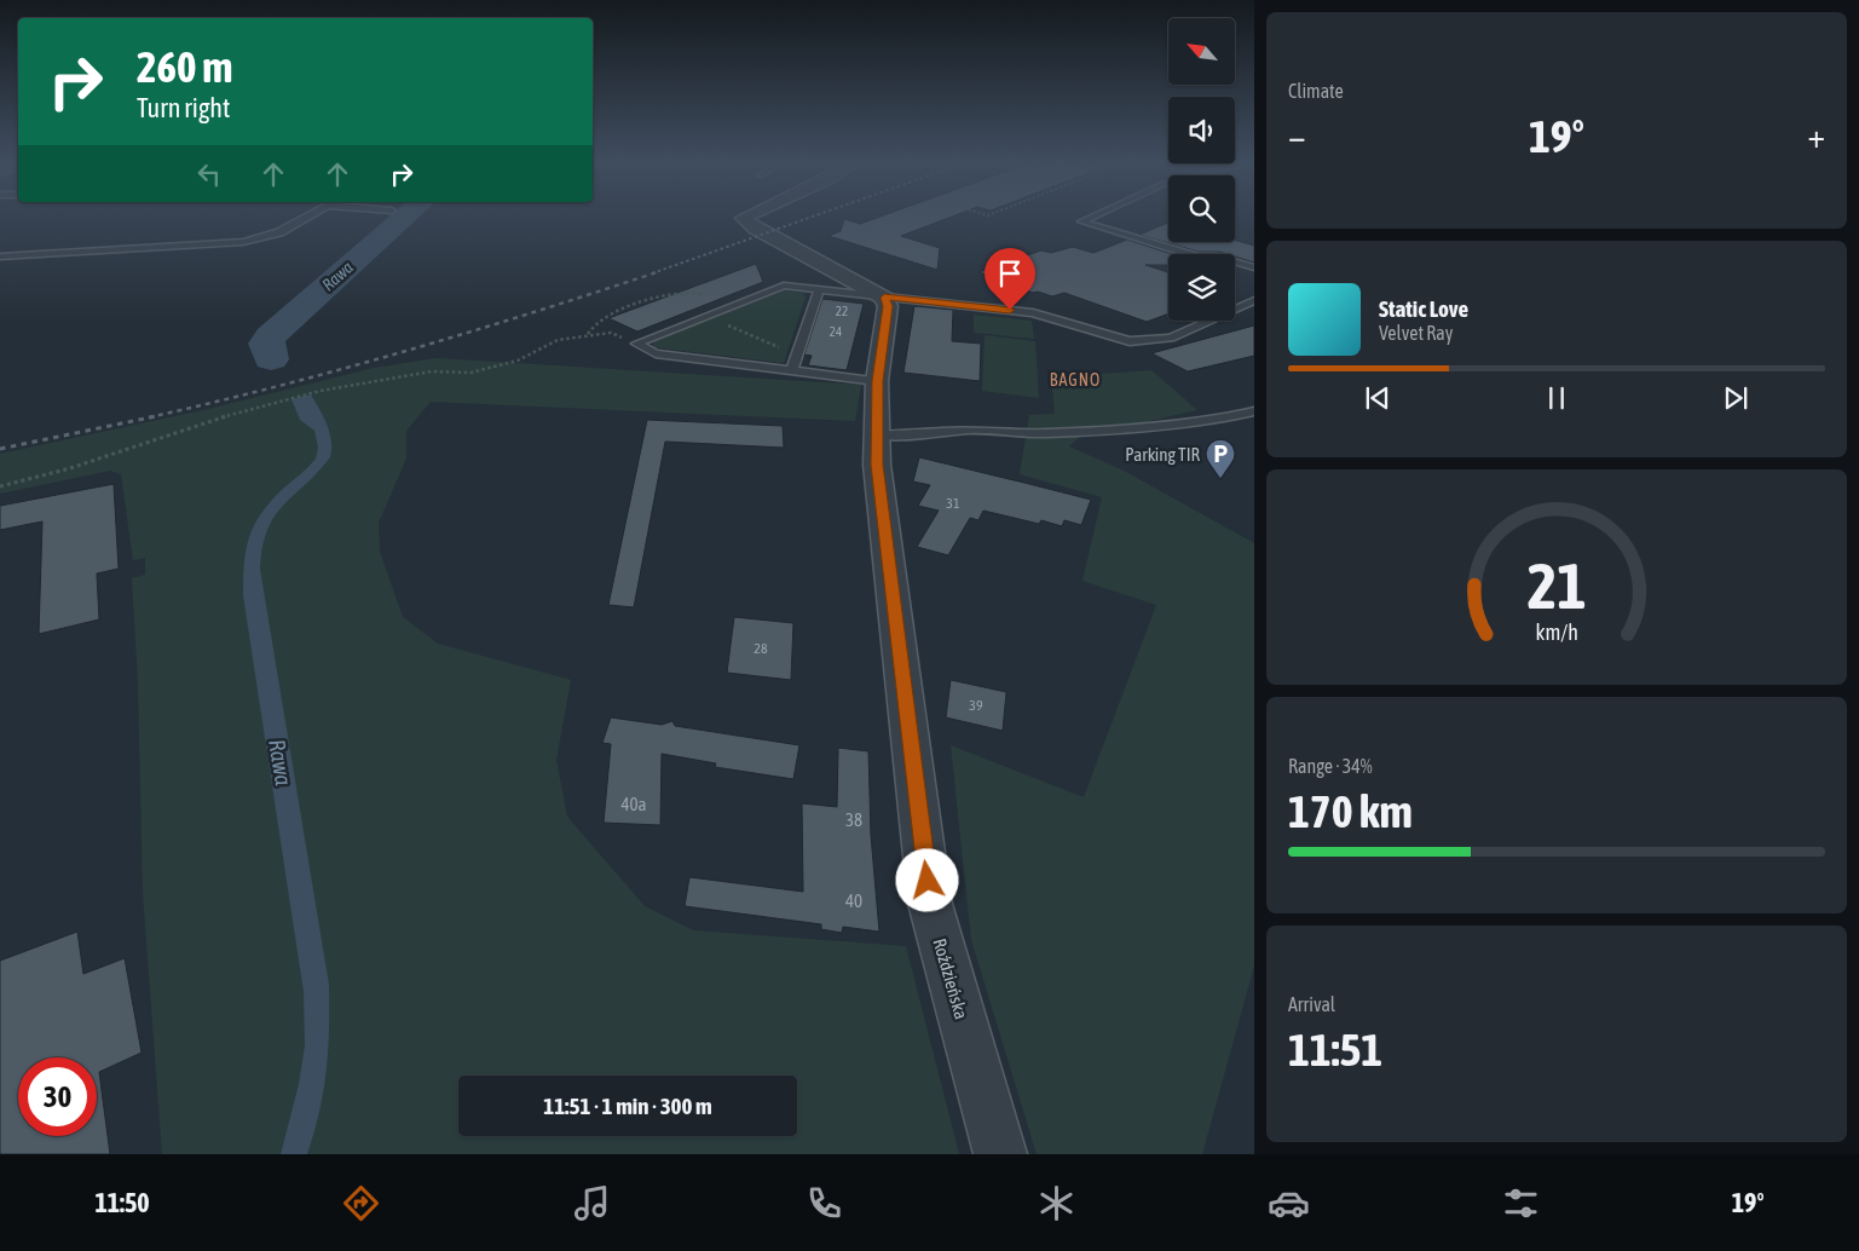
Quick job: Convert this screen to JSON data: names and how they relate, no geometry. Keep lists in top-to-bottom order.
{
  "streets": {
    "street": ["Roździeńska"]
  },
  "districts": ["BAGNO"],
  "water": ["Rawa"],
  "places": {
    "parking": ["Parking TIR"]
  },
  "house_numbers": [
    "22",
    "24",
    "31",
    "28",
    "39",
    "40a",
    "38",
    "40"
  ],
  "north": "top left",
  "page": {
    "tile": [
      "Climate",
      ["Range · 34%", "170 km"],
      ["Arrival", "11:51"]
    ],
    "turn": ["260 m", "Turn right"],
    "heat": ["−", "19°", "+"],
    "song": ["Static Love", "Velvet Ray"],
    "limit": "30",
    "trip": "11:51 · 1 min · 300 m",
    "tabs": ["11:50", "19°"],
    "gauge": ["21", "km/h"]
  }
}
